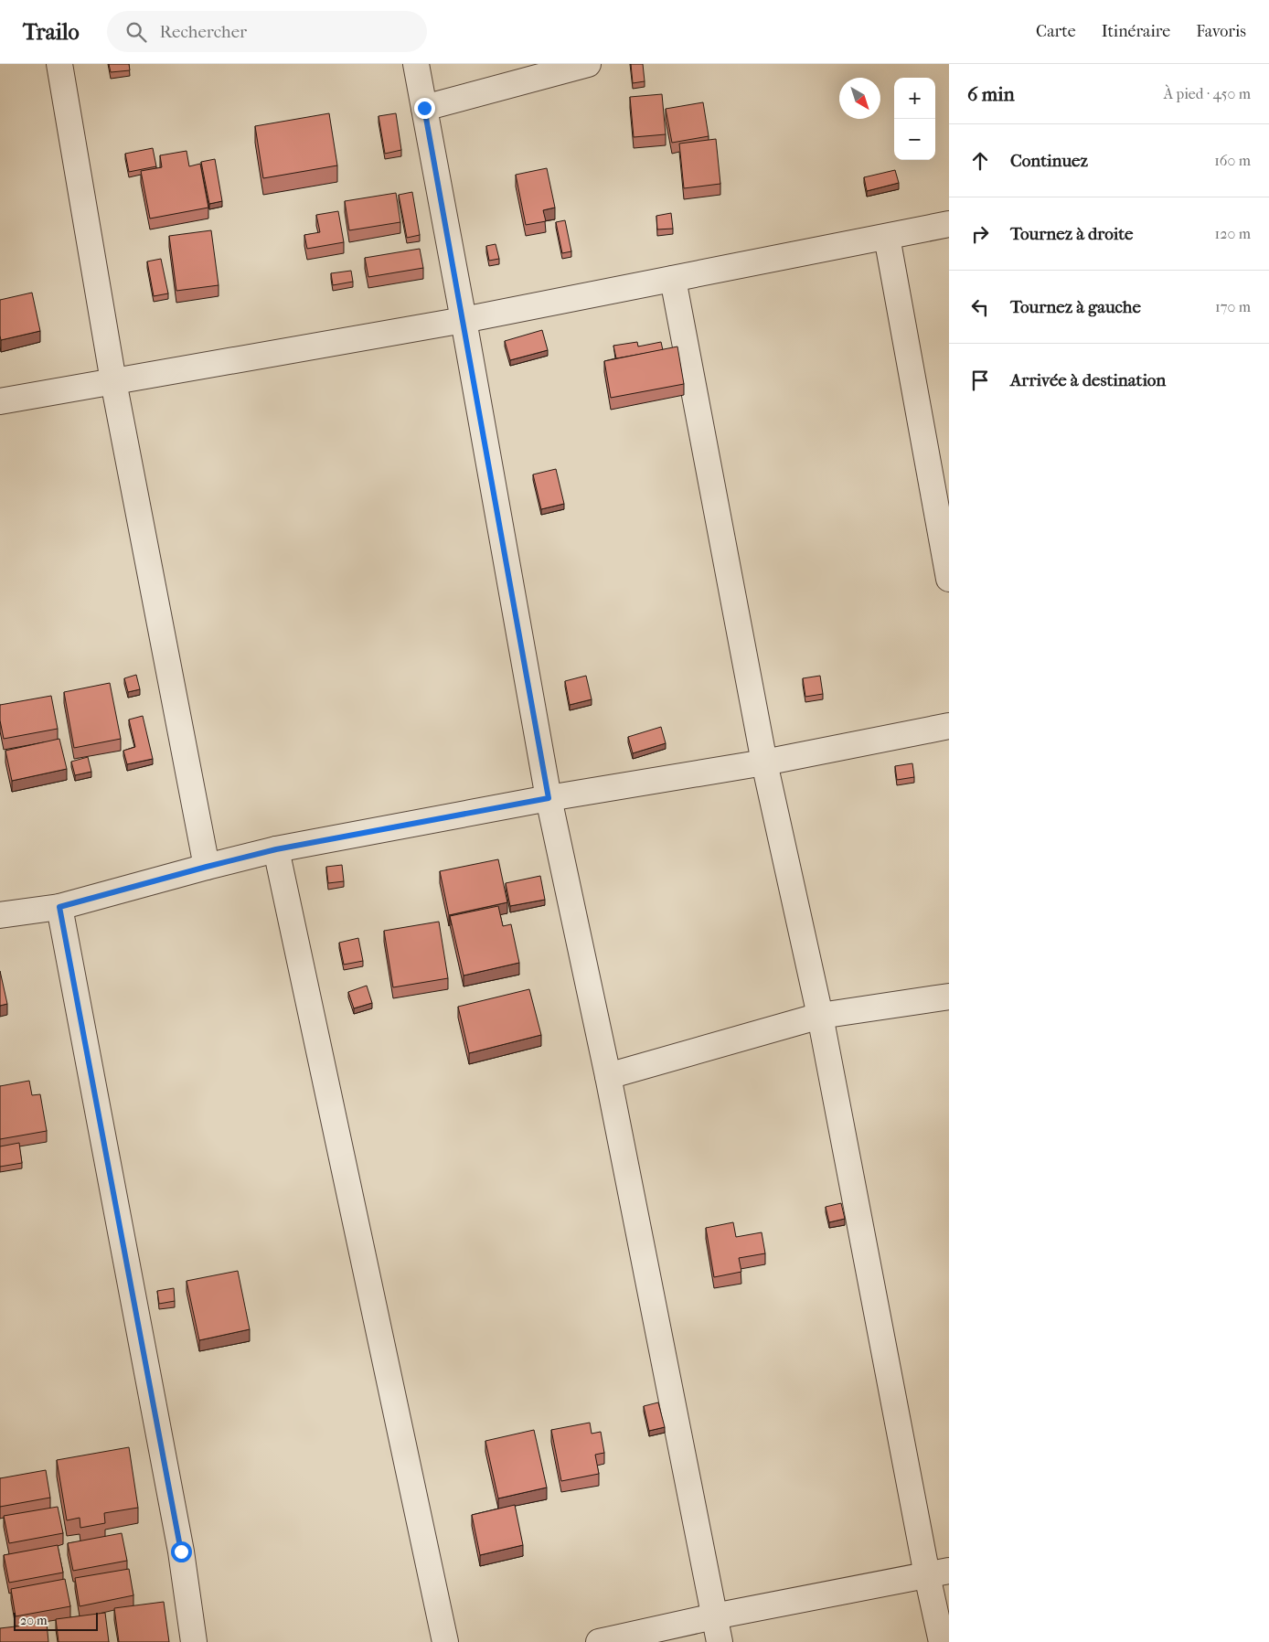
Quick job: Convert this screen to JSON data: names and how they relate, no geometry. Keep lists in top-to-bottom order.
{
  "scale_bar": "20 m",
  "north": "bottom right",
  "page": {
    "header": "Trailo",
    "search": "Rechercher",
    "nav": ["Carte", "Itinéraire", "Favoris"],
    "heading": ["6 min", "À pied · 450 m"],
    "map_buttons": ["+", "−"],
    "list": [
      ["Continuez", "160 m"],
      ["Tournez à droite", "120 m"],
      ["Tournez à gauche", "170 m"],
      "Arrivée à destination"
    ],
    "scale": "20 m"
  }
}
